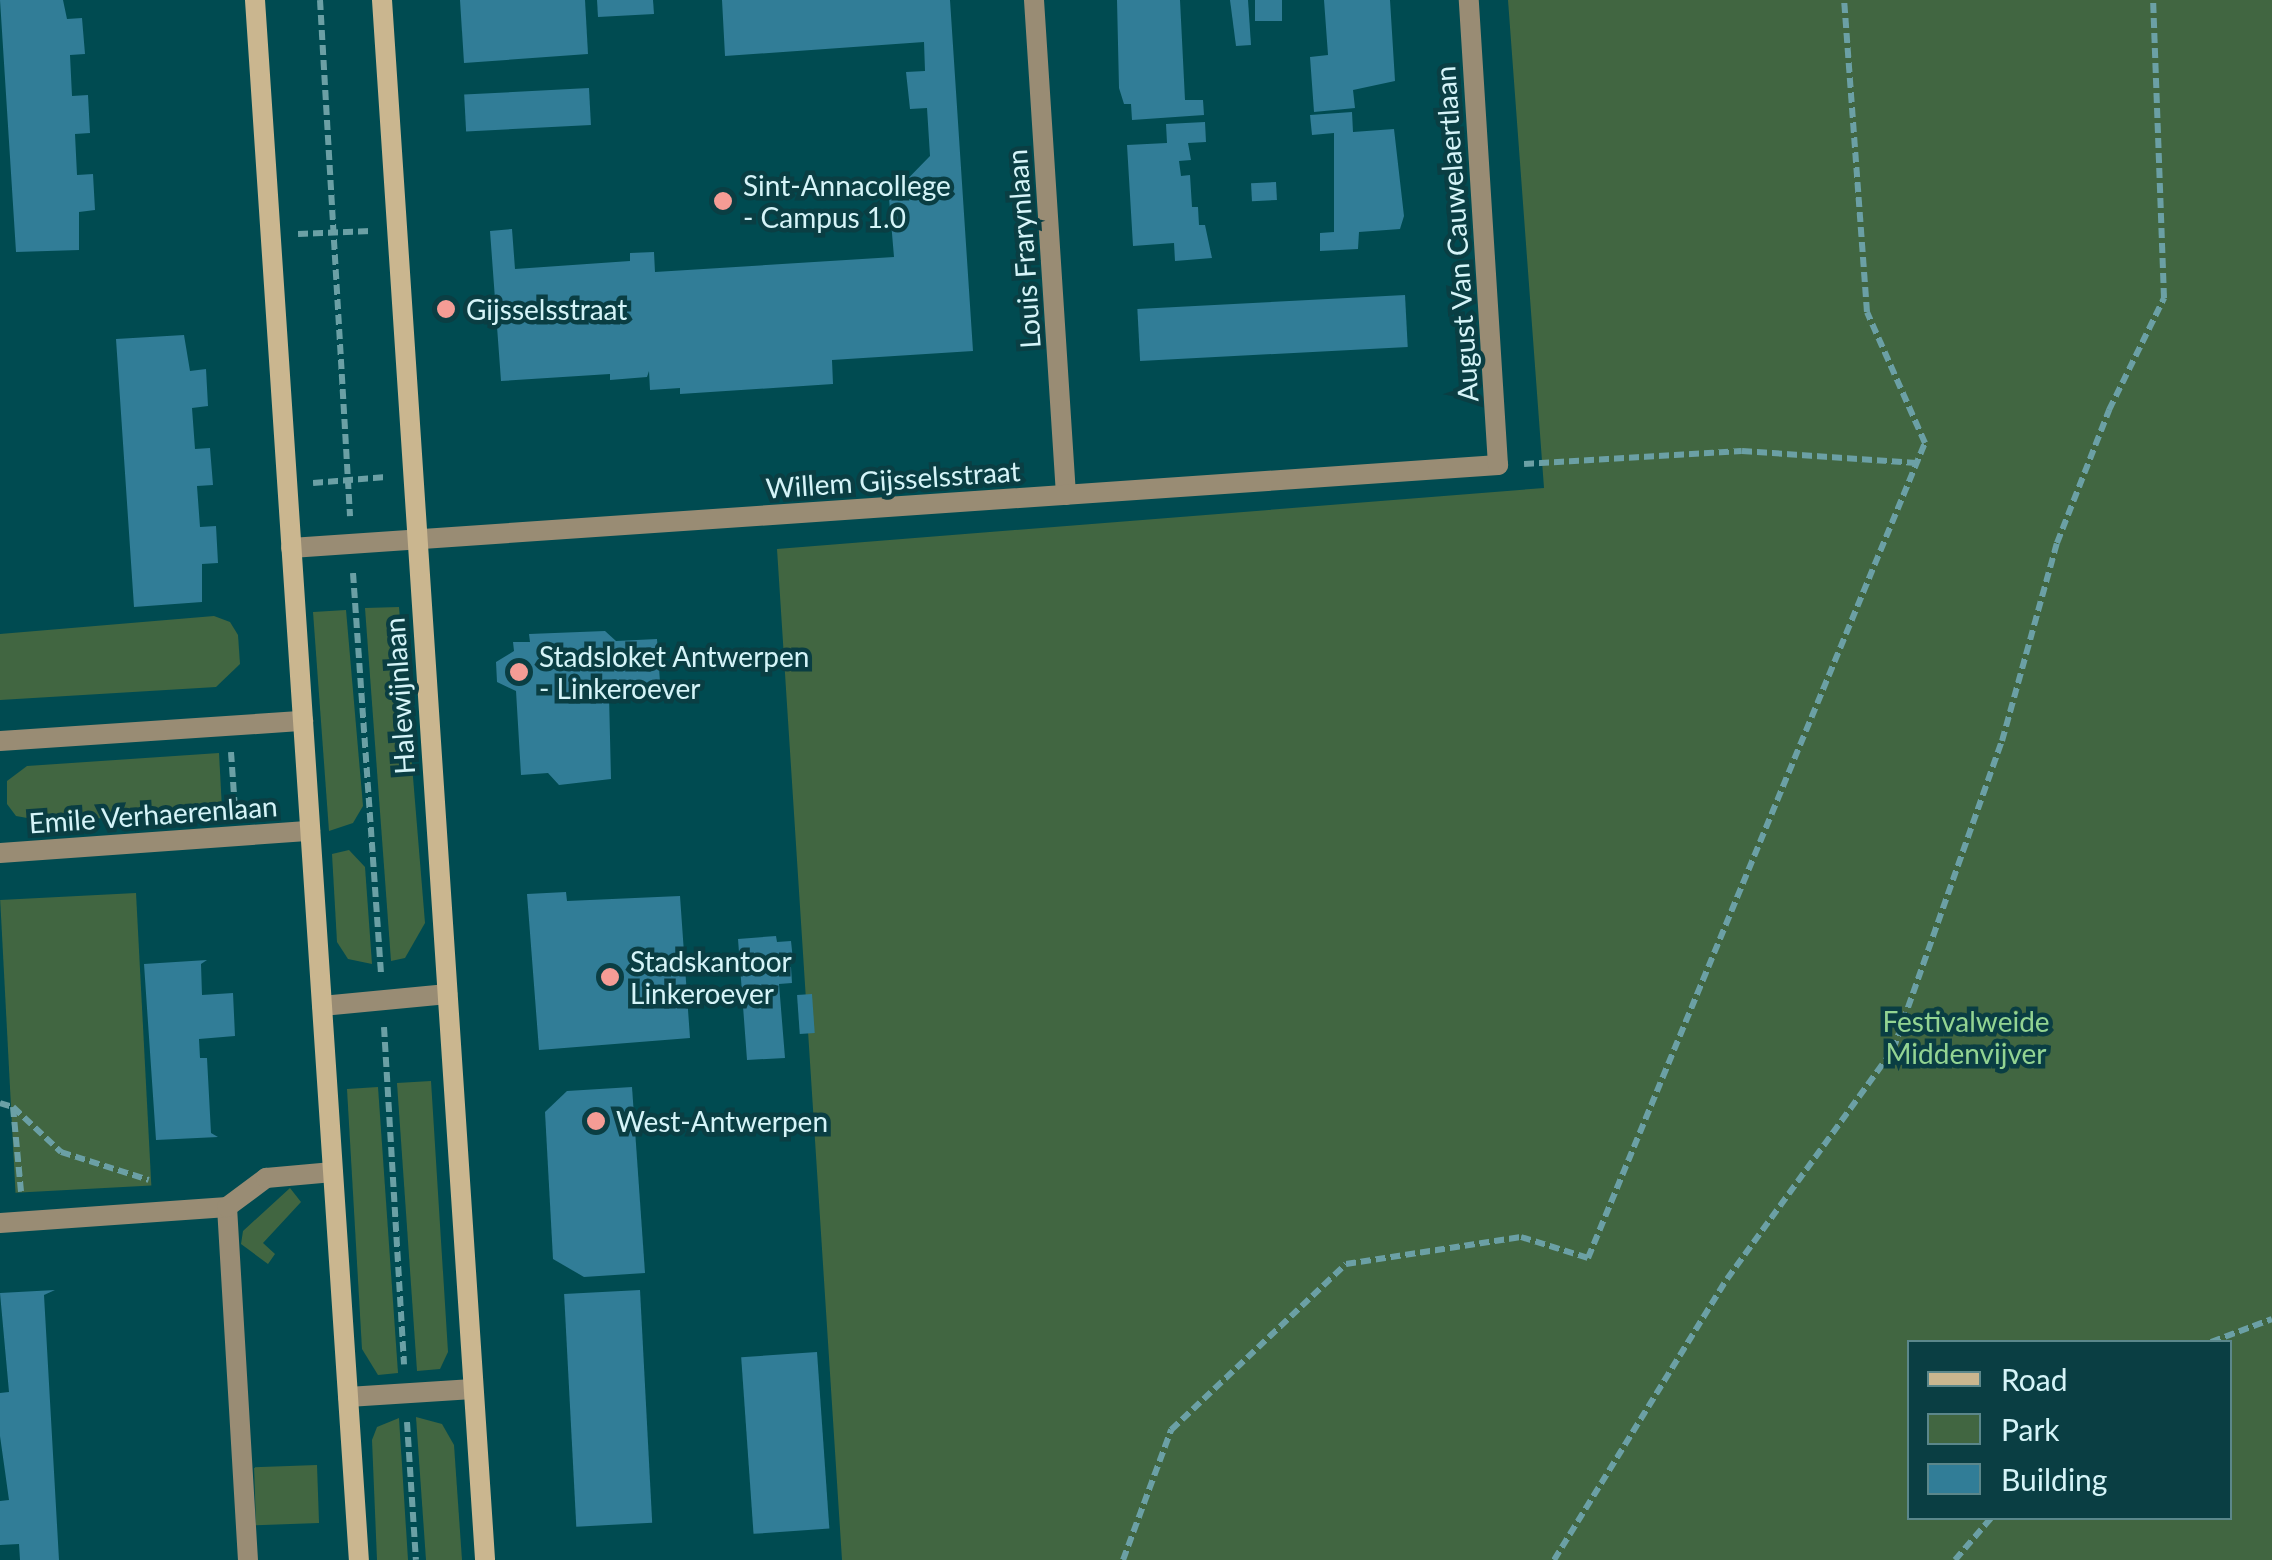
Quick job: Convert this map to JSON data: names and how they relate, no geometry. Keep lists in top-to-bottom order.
{
  "streets": {
    "main road": ["Halewijnlaan"],
    "street": [
      "August Van Cauwelaertlaan",
      "Louis Frarynlaan",
      "Willem Gijsselsstraat",
      "Emile Verhaerenlaan"
    ]
  },
  "crossings": [
    ["August Van Cauwelaertlaan", "Willem Gijsselsstraat"],
    ["Louis Frarynlaan", "Willem Gijsselsstraat"],
    ["Willem Gijsselsstraat", "Halewijnlaan"]
  ],
  "parks": ["Festivalweide Middenvijver"],
  "places": [
    "Sint-Annacollege - Campus 1.0",
    "Gijsselsstraat",
    "Stadsloket Antwerpen - Linkeroever",
    "Stadskantoor Linkeroever",
    "West-Antwerpen"
  ],
  "legend": ["Road", "Park", "Building"]
}
